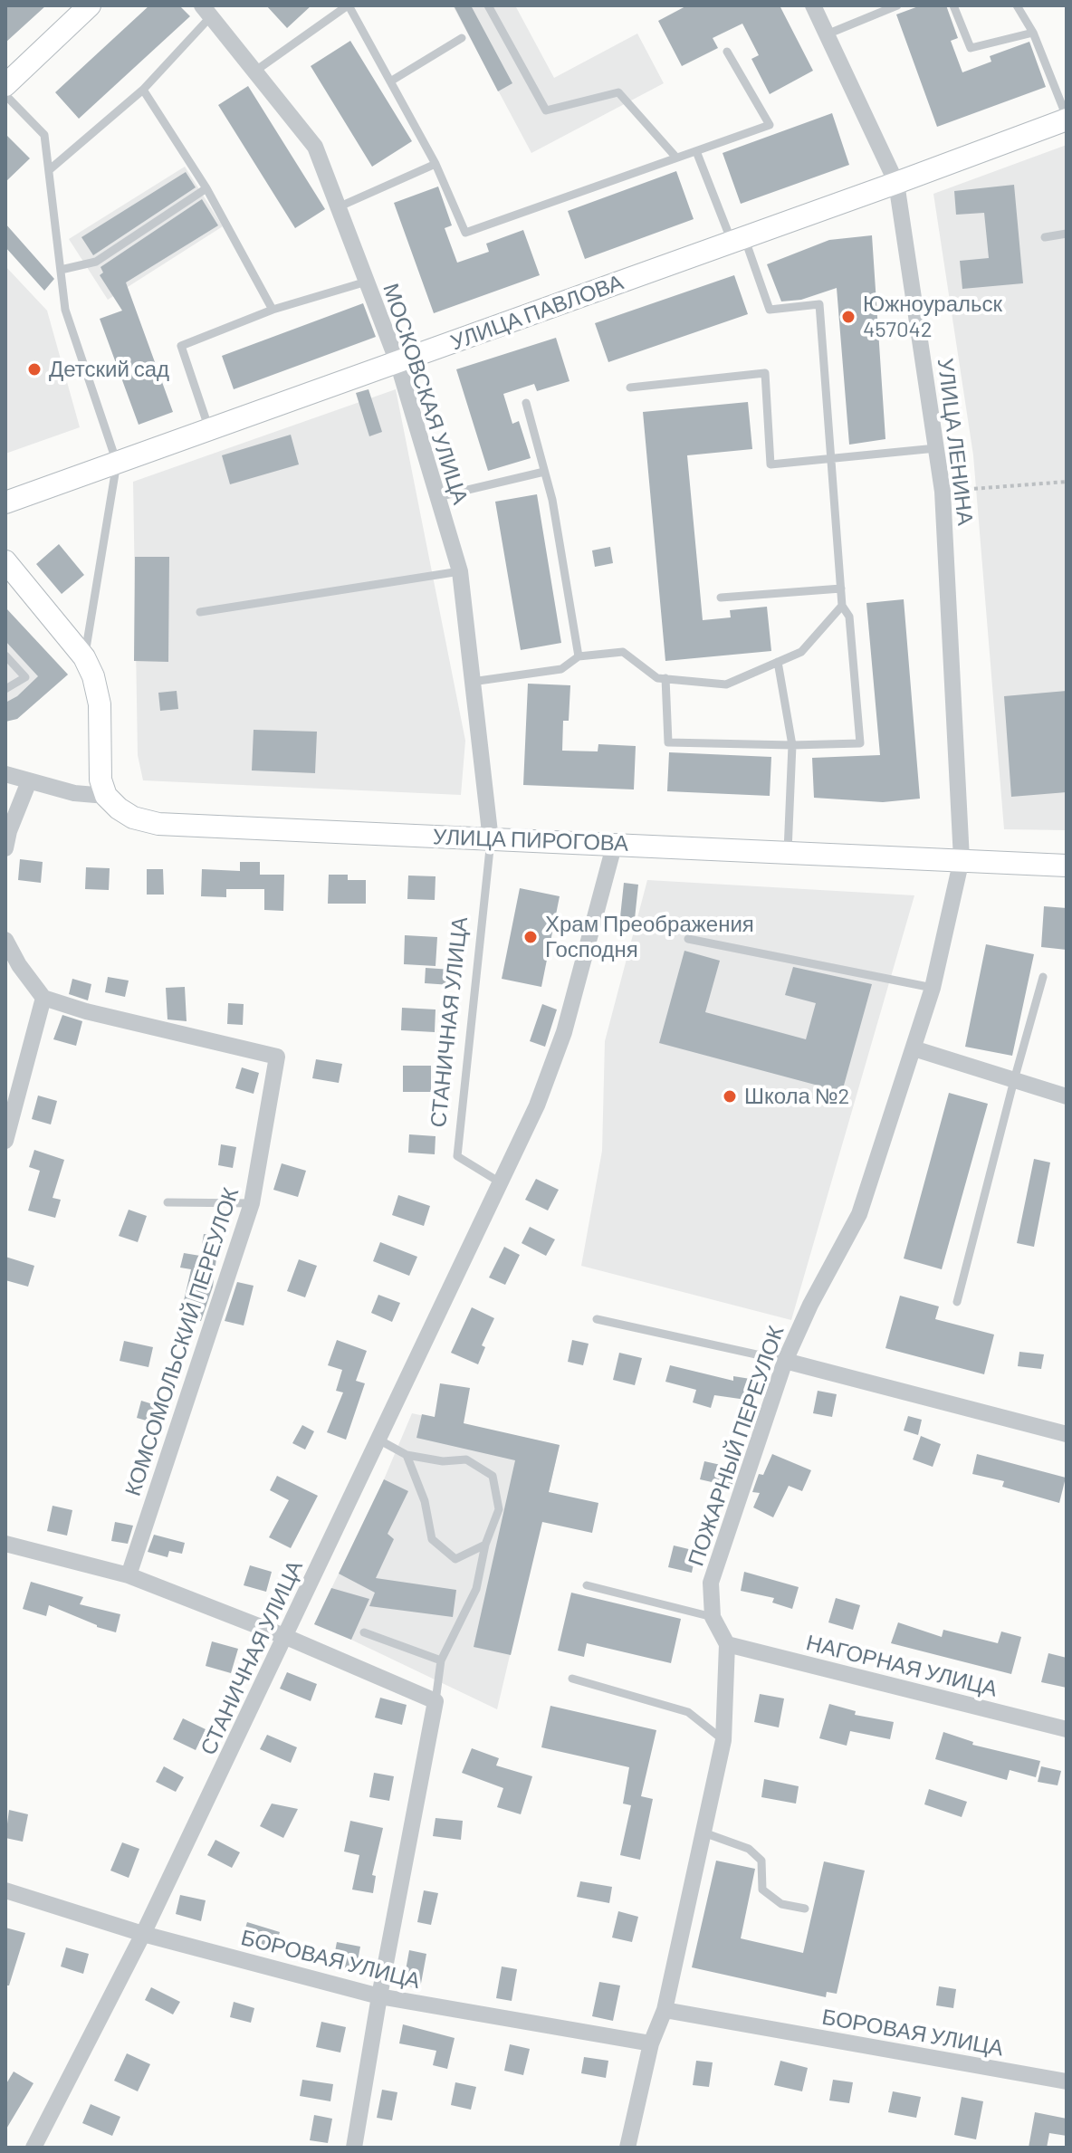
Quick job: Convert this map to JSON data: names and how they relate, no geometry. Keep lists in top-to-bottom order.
{
  "streets": {
    "street": [
      "УЛИЦА ПАВЛОВА",
      "МОСКОВСКАЯ УЛИЦА",
      "УЛИЦА ЛЕНИНА",
      "УЛИЦА ПИРОГОВА",
      "СТАНИЧНАЯ УЛИЦА",
      "КОМСОМОЛЬСКИЙ ПЕРЕУЛОК",
      "ПОЖАРНЫЙ ПЕРЕУЛОК",
      "НАГОРНАЯ УЛИЦА",
      "БОРОВАЯ УЛИЦА"
    ]
  },
  "crossings": [
    ["УЛИЦА ПАВЛОВА", "МОСКОВСКАЯ УЛИЦА"],
    ["УЛИЦА ПАВЛОВА", "УЛИЦА ЛЕНИНА"],
    ["МОСКОВСКАЯ УЛИЦА", "УЛИЦА ПИРОГОВА"],
    ["МОСКОВСКАЯ УЛИЦА", "СТАНИЧНАЯ УЛИЦА"],
    ["УЛИЦА ЛЕНИНА", "УЛИЦА ПИРОГОВА"],
    ["УЛИЦА ЛЕНИНА", "ПОЖАРНЫЙ ПЕРЕУЛОК"],
    ["УЛИЦА ПИРОГОВА", "СТАНИЧНАЯ УЛИЦА"],
    ["УЛИЦА ПИРОГОВА", "ПОЖАРНЫЙ ПЕРЕУЛОК"],
    ["СТАНИЧНАЯ УЛИЦА", "БОРОВАЯ УЛИЦА"],
    ["ПОЖАРНЫЙ ПЕРЕУЛОК", "НАГОРНАЯ УЛИЦА"]
  ],
  "places": [
    "Южноуральск 457042",
    "Детский сад",
    "Храм Преображения Господня",
    "Школа №2"
  ]
}
